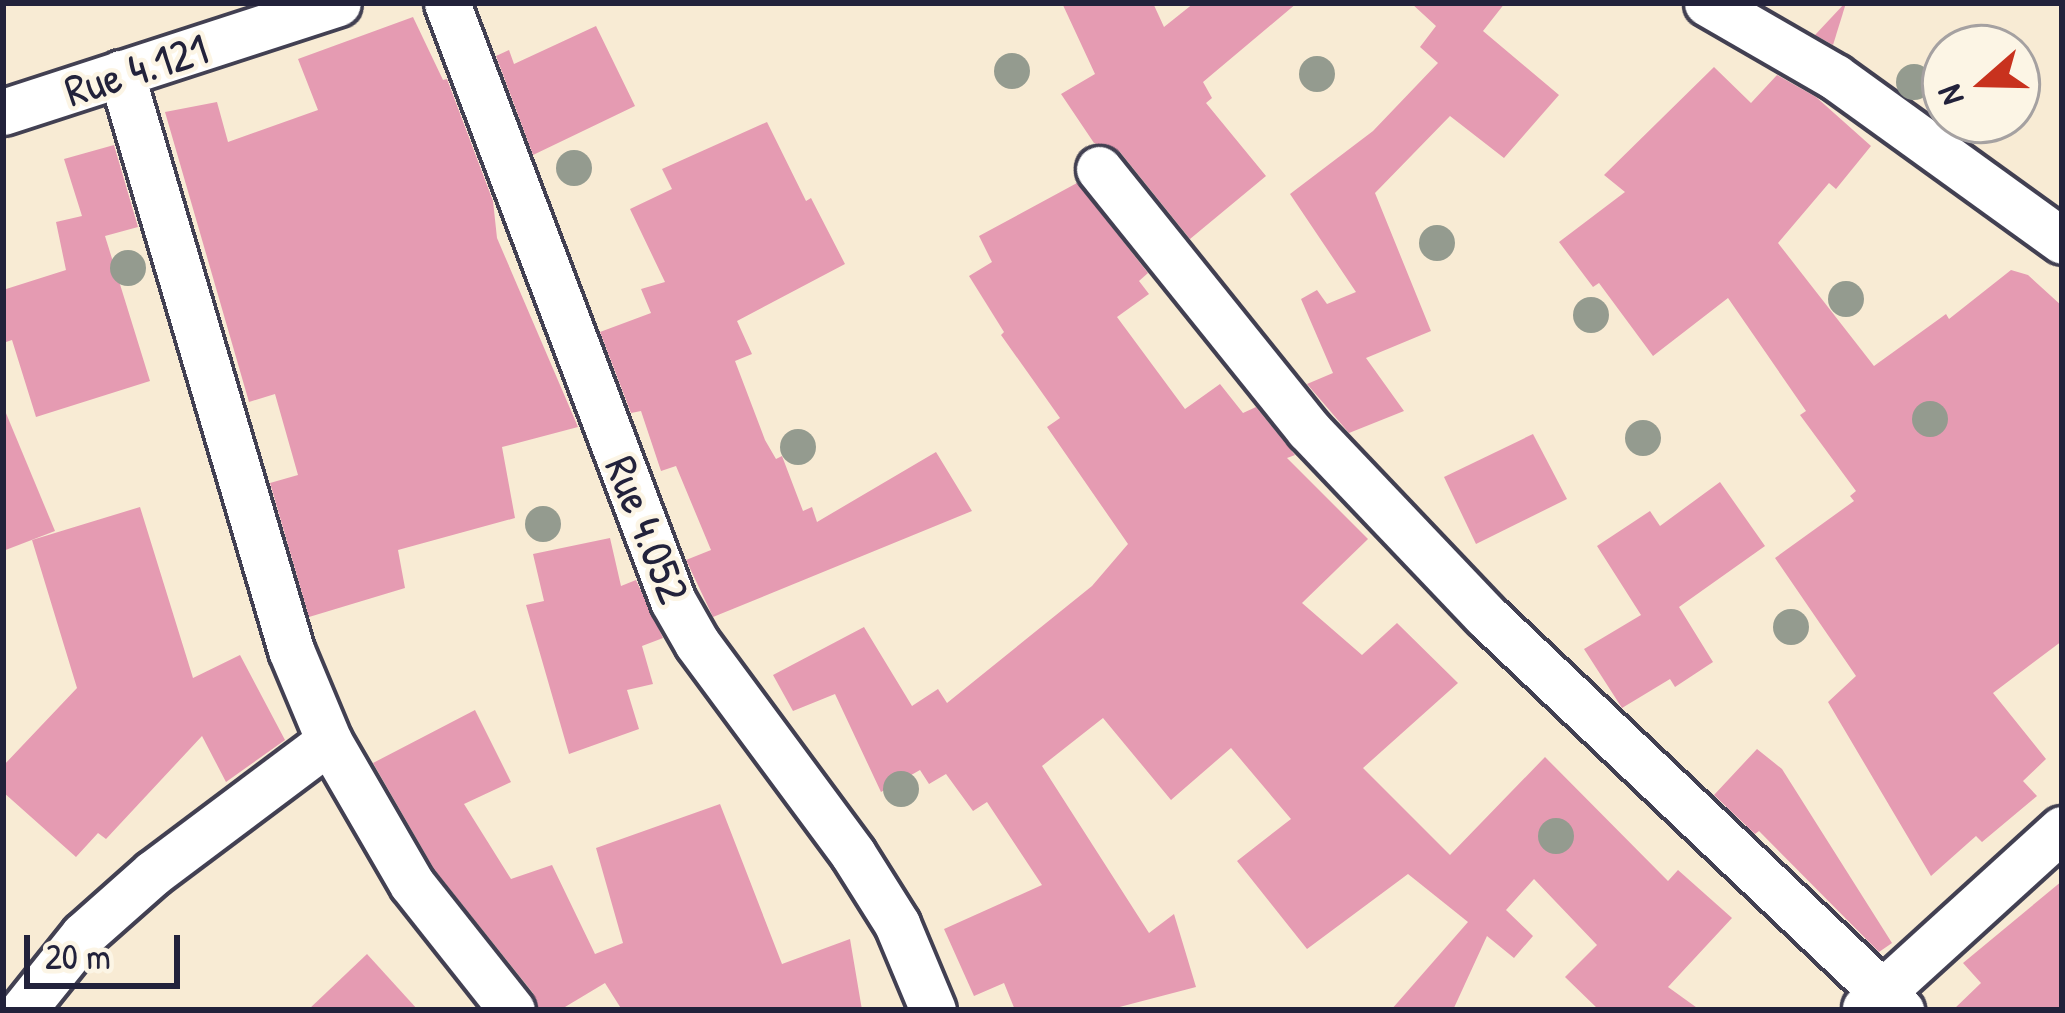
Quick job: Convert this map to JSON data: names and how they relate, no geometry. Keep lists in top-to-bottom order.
{
  "streets": {
    "street": ["Rue 4.121", "Rue 4.052"]
  },
  "scale_bar": "20 m",
  "north": "left"
}
